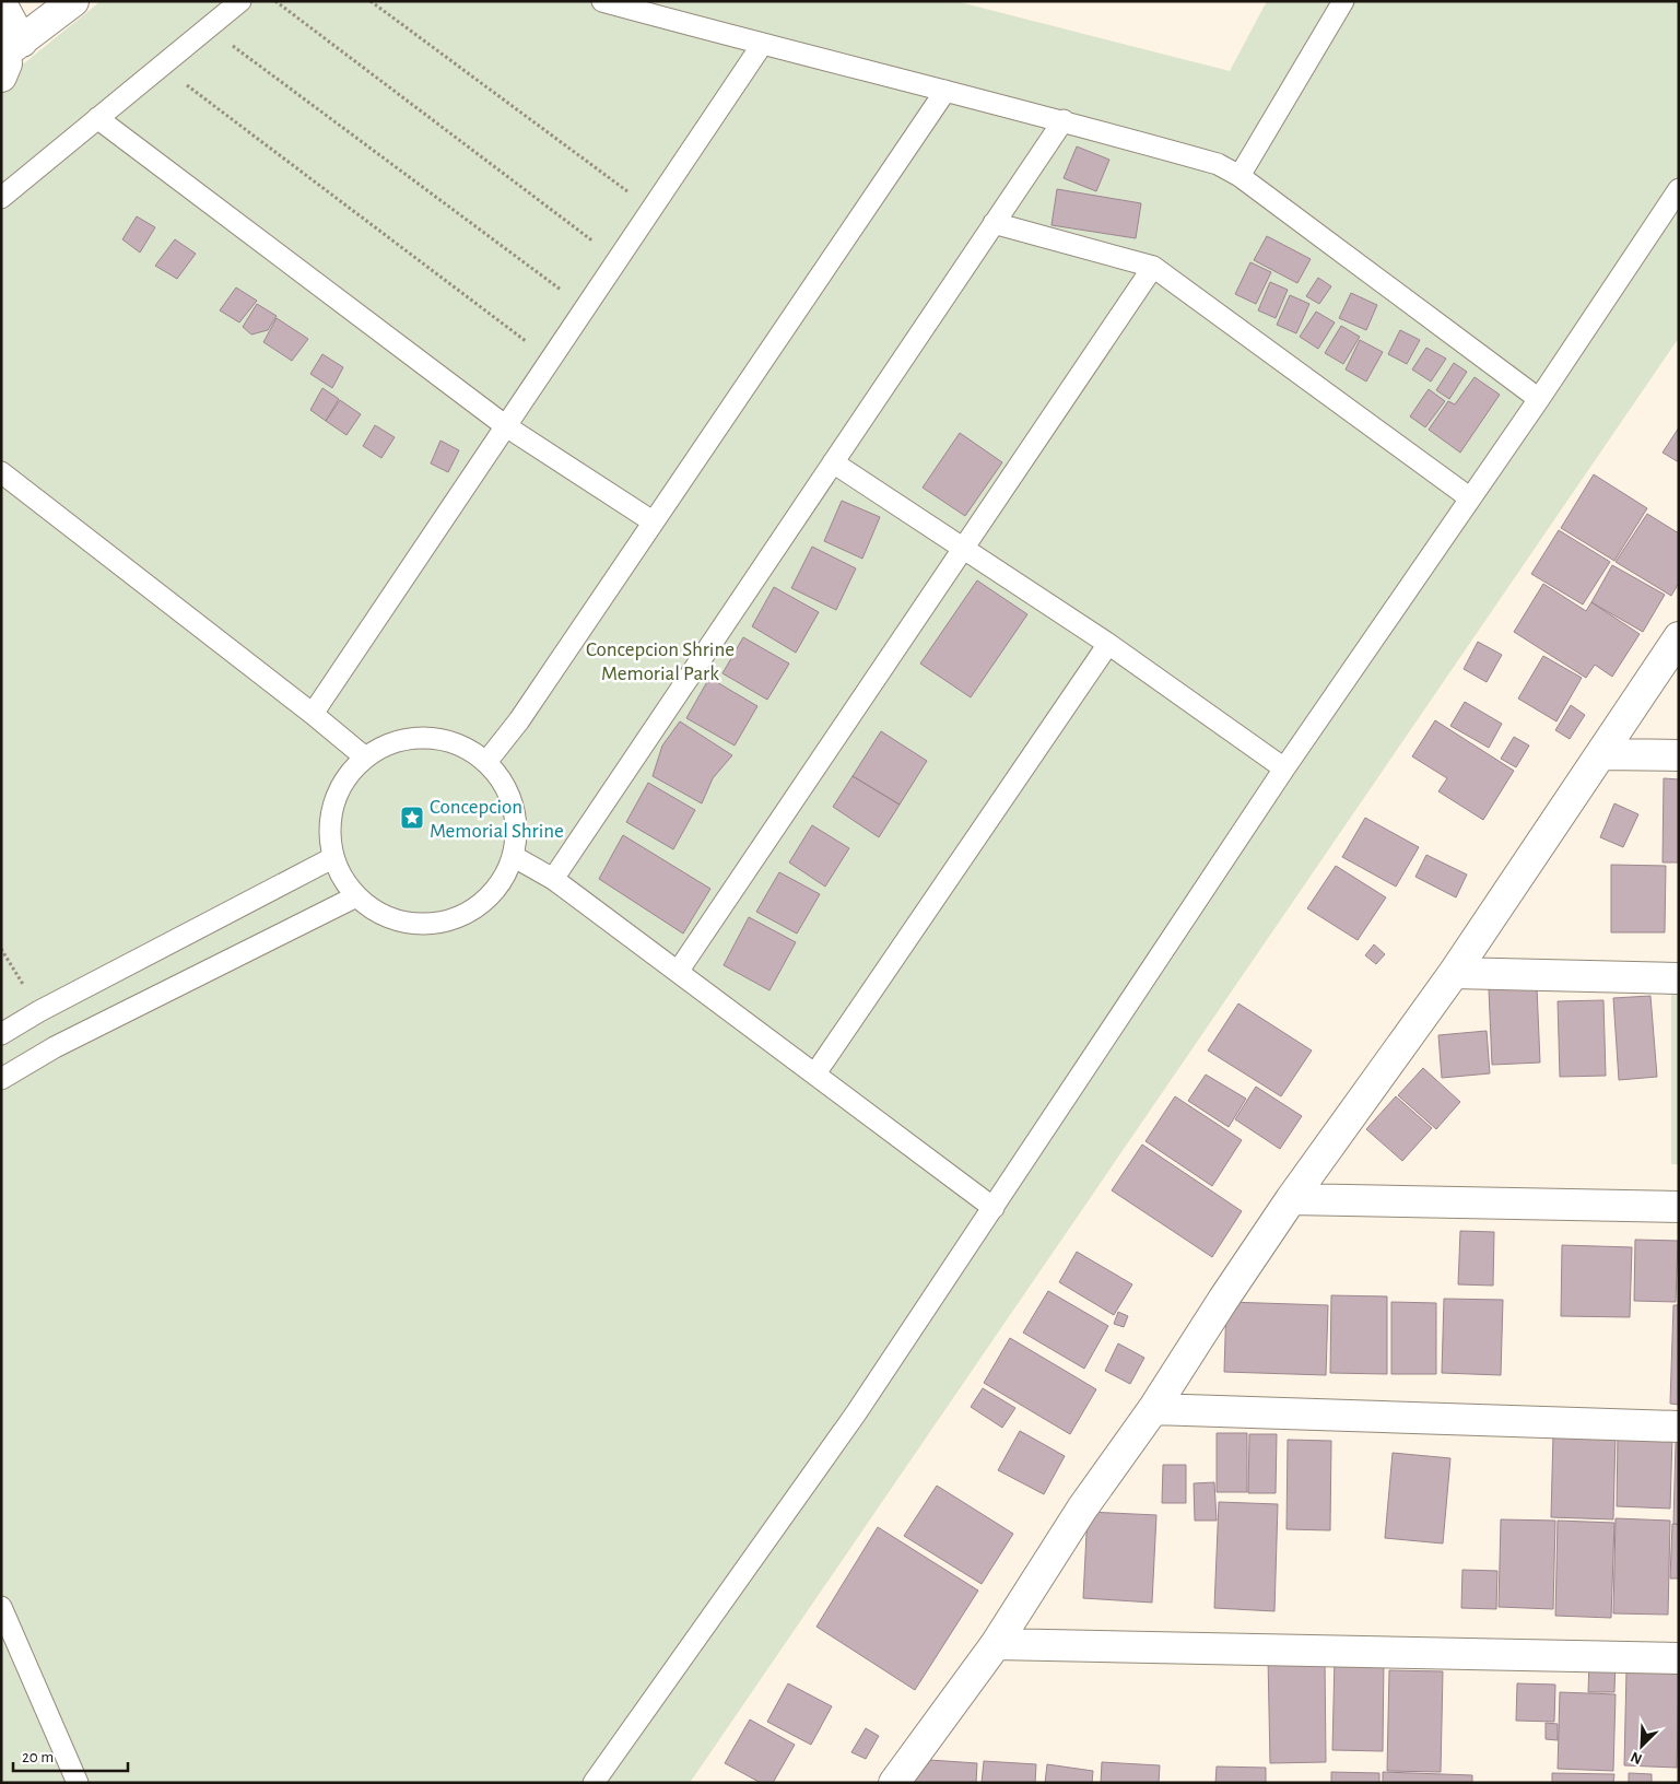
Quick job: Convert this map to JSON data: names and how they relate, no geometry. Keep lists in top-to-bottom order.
{
  "parks": ["Concepcion Shrine Memorial Park"],
  "places": {
    "place": ["Concepcion Memorial Shrine"]
  },
  "scale_bar": "20 m",
  "north": "bottom left"
}
